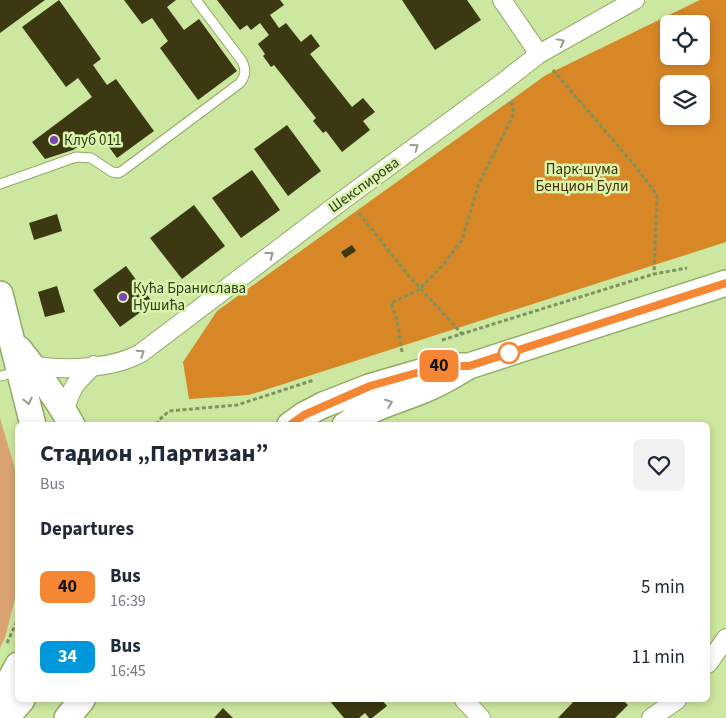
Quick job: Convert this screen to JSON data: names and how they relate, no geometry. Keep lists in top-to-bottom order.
{
  "streets": {
    "street": ["Шекспирова"]
  },
  "one_way": ["Шекспирова"],
  "parks": ["Парк-шума Бенцион Були"],
  "places": ["Клуб 011", "Кућа Бранислава Нушића"],
  "lines": ["bus line 40"],
  "page": {
    "on_map": "40",
    "heading": [
      ["Стадион „Партизан”", "Bus"],
      "Departures"
    ],
    "list": [
      {
        "mark": "40",
        "name": "Bus",
        "note": "16:39",
        "value": "5 min"
      },
      {
        "mark": "34",
        "name": "Bus",
        "note": "16:45",
        "value": "11 min"
      }
    ]
  }
}
